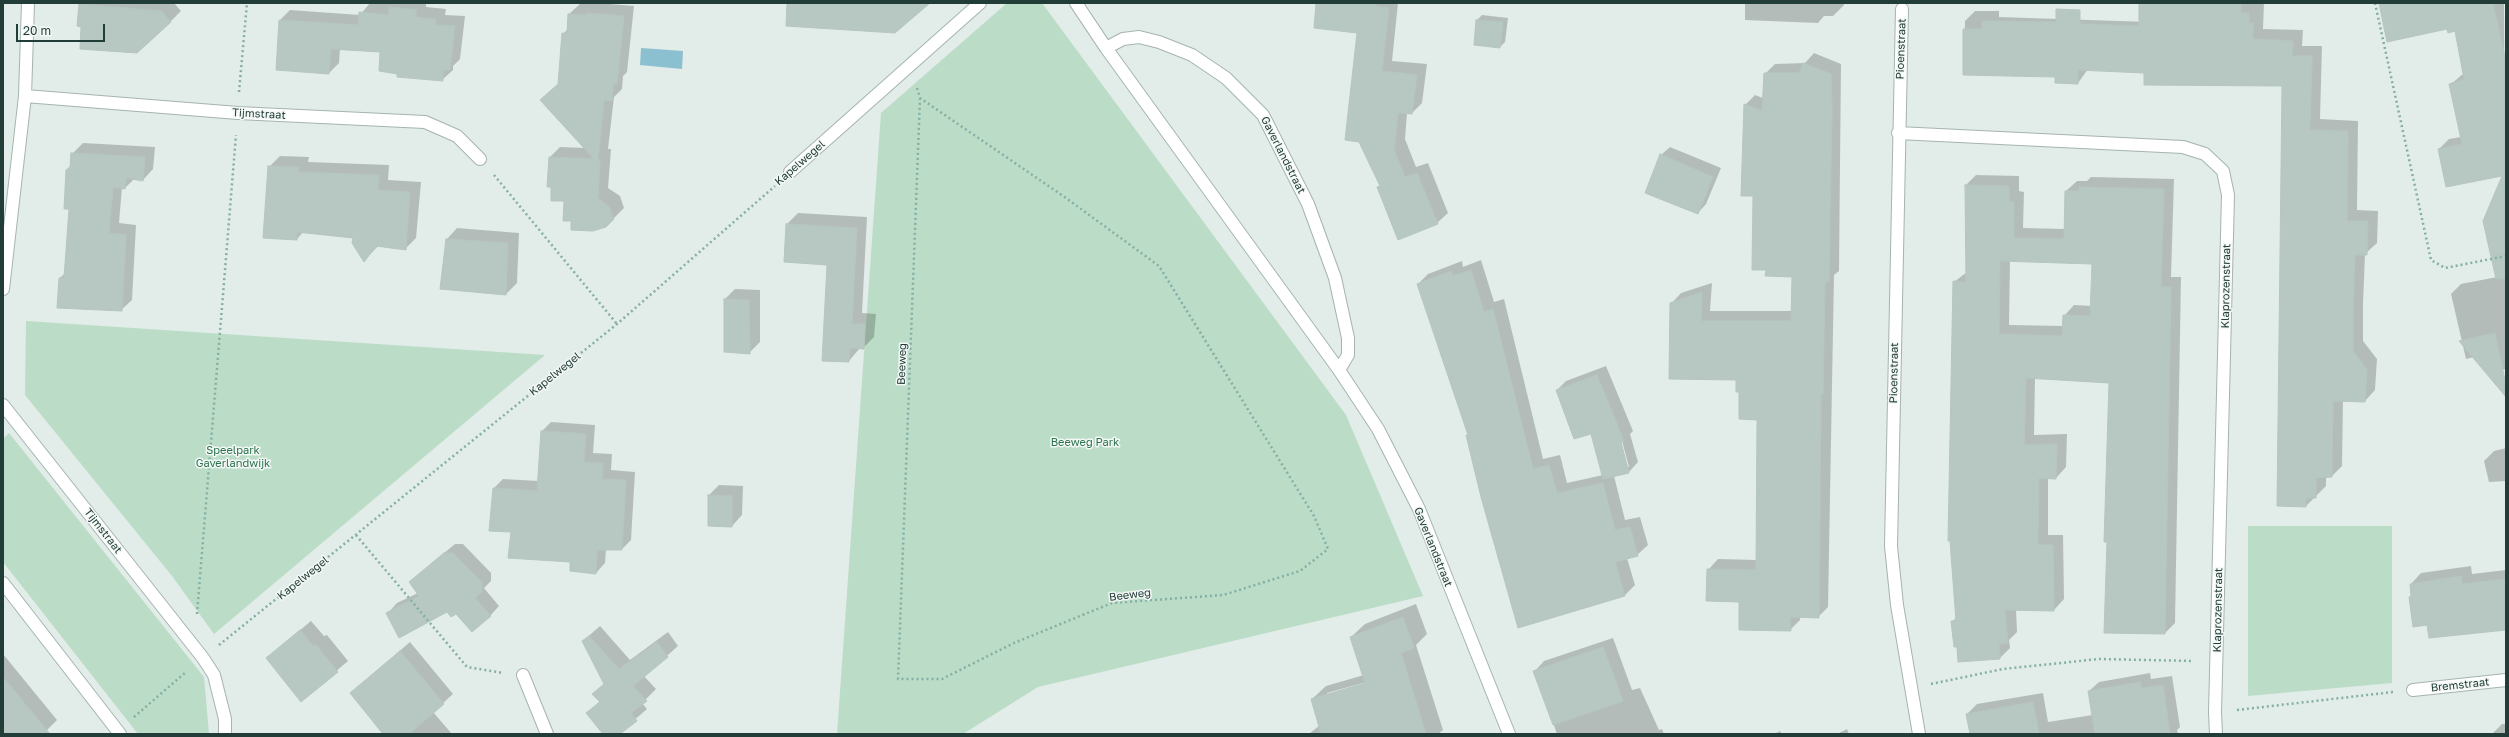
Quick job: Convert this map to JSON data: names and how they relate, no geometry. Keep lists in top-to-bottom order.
{
  "streets": {
    "street": [
      "Pioenstraat",
      "Tijmstraat",
      "Gaverlandstraat",
      "Kapelwegel",
      "Klaprozenstraat",
      "Bremstraat"
    ],
    "path": ["Beeweg"]
  },
  "crossings": [
    ["Pioenstraat", "Klaprozenstraat"],
    ["Tijmstraat", "Kapelwegel"],
    ["Kapelwegel", "Beeweg"]
  ],
  "parks": ["Beeweg Park", "Speelpark Gaverlandwijk"],
  "scale_bar": "20 m"
}
